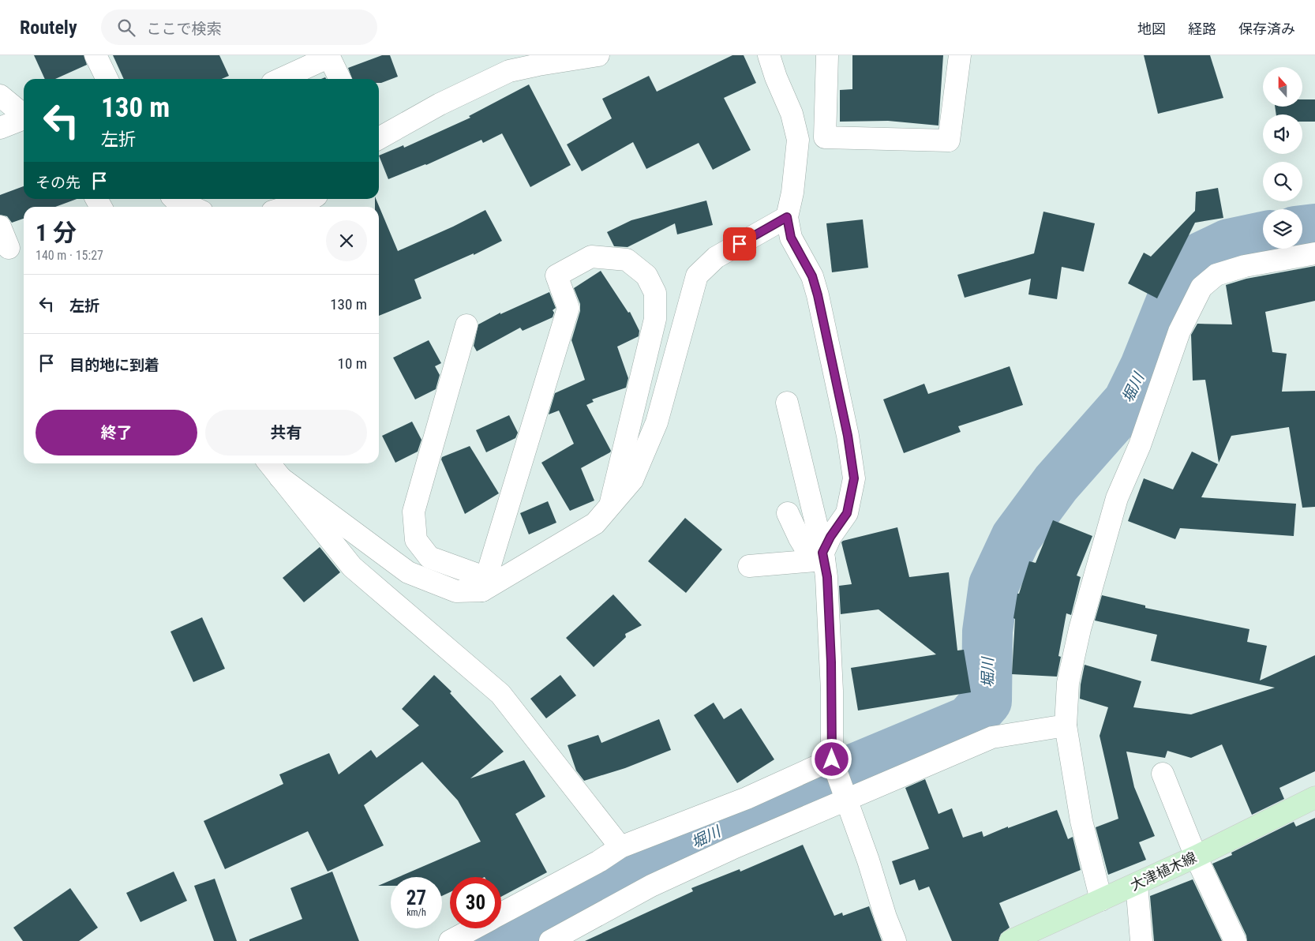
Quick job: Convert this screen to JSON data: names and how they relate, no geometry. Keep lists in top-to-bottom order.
{
  "streets": {
    "main road": ["大津植木線"]
  },
  "water": ["堀川"],
  "north": "top",
  "page": {
    "header": "Routely",
    "search": "ここで検索",
    "nav": ["地図", "経路", "保存済み"],
    "turn": ["130 m", "左折"],
    "then": "その先",
    "heading": ["1 分", "140 m · 15:27"],
    "list": [
      {
        "name": "左折",
        "value": "130 m"
      },
      {
        "name": "目的地に到着",
        "value": "10 m"
      }
    ],
    "buttons": ["終了", "共有"],
    "speed": "27 km/h",
    "limit": "30"
  }
}
